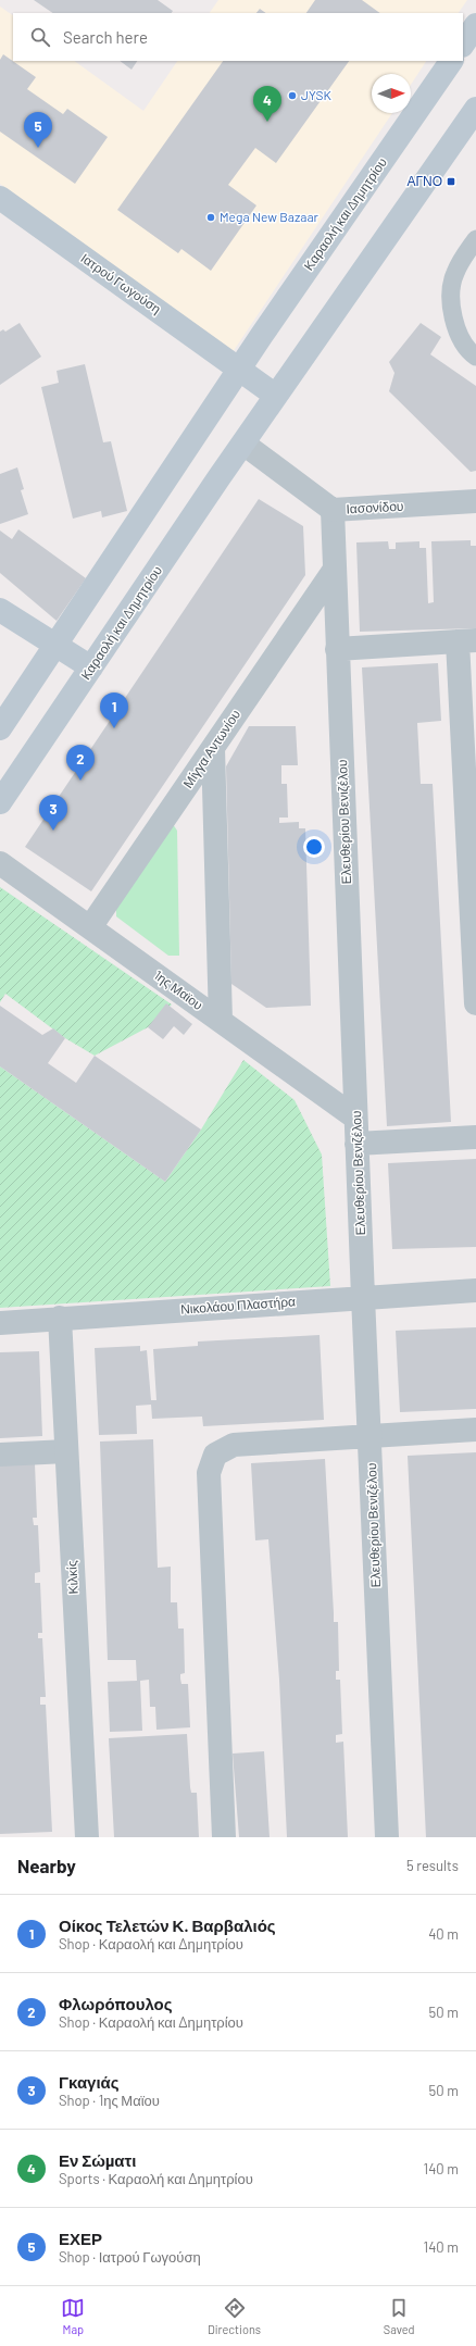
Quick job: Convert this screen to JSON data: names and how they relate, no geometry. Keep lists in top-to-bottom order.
{
  "streets": {
    "main road": ["Καραολή και Δημητρίου", "Ιατρού Γωγούση"],
    "street": [
      "Ιασονίδου",
      "Μίγγα Αντωνίου",
      "Ελευθερίου Βενιζέλου",
      "1ης Μαϊου",
      "Νικολάου Πλαστήρα",
      "Κιλκίς"
    ]
  },
  "crossings": [
    ["Καραολή και Δημητρίου", "Ιατρού Γωγούση"],
    ["Καραολή και Δημητρίου", "Ιασονίδου"],
    ["Ιασονίδου", "Ελευθερίου Βενιζέλου"],
    ["Μίγγα Αντωνίου", "Ελευθερίου Βενιζέλου"],
    ["Μίγγα Αντωνίου", "1ης Μαϊου"],
    ["Ελευθερίου Βενιζέλου", "1ης Μαϊου"],
    ["Ελευθερίου Βενιζέλου", "Νικολάου Πλαστήρα"],
    ["Νικολάου Πλαστήρα", "Κιλκίς"]
  ],
  "places": {
    "other": ["JYSK", "Mega New Bazaar"],
    "transit": ["ΑΓΝΟ"]
  },
  "north": "right",
  "page": {
    "search": "Search here",
    "pins": [
      "4",
      "5",
      "1",
      "2",
      "3"
    ],
    "heading": ["Nearby", "5 results"],
    "list": [
      {
        "mark": "1",
        "name": "Οίκος Τελετών Κ. Βαρβαλιός",
        "note": "Shop · Καραολή και Δημητρίου",
        "value": "40 m"
      },
      {
        "mark": "2",
        "name": "Φλωρόπουλος",
        "note": "Shop · Καραολή και Δημητρίου",
        "value": "50 m"
      },
      {
        "mark": "3",
        "name": "Γκαγιάς",
        "note": "Shop · 1ης Μαϊου",
        "value": "50 m"
      },
      {
        "mark": "4",
        "name": "Εν Σώματι",
        "note": "Sports · Καραολή και Δημητρίου",
        "value": "140 m"
      },
      {
        "mark": "5",
        "name": "ΕΧΕΡ",
        "note": "Shop · Ιατρού Γωγούση",
        "value": "140 m"
      }
    ],
    "nav": ["Map", "Directions", "Saved"]
  }
}
